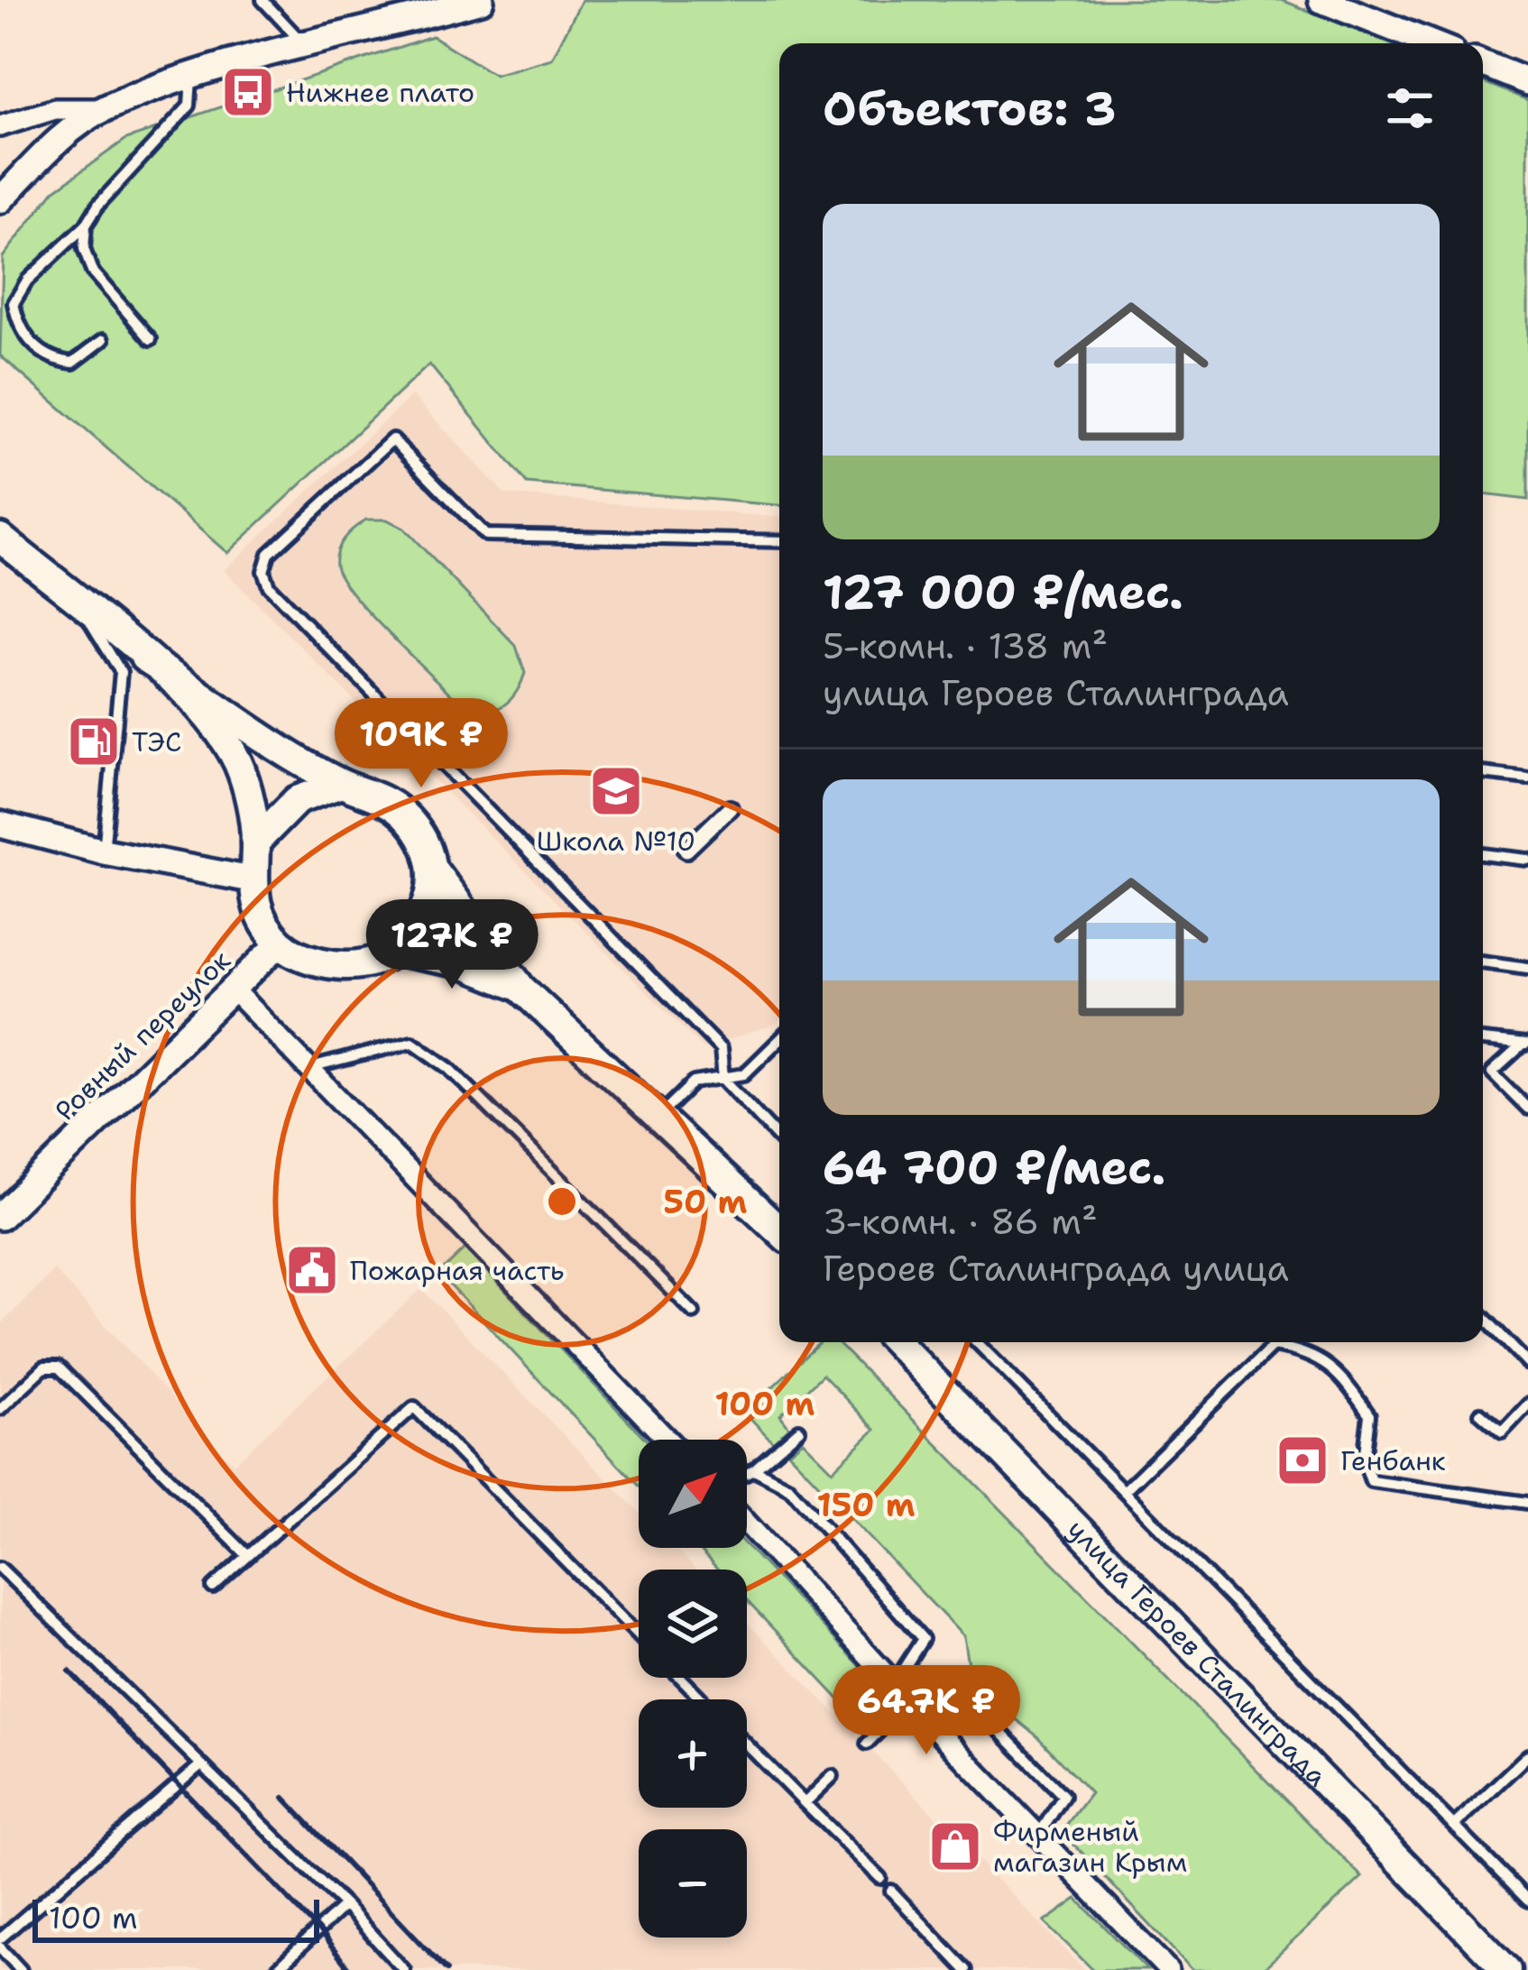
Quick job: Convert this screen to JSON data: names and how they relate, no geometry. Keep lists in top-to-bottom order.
{
  "streets": {
    "main road": ["улица Героев Сталинграда"],
    "street": ["Ровный переулок"]
  },
  "places": {
    "bus stop": ["Нижнее плато"],
    "fuel station": ["ТЭС"],
    "school or university": ["Школа №10"],
    "public building": ["Пожарная часть"],
    "bank": ["Генбанк"],
    "shop": ["Фирменый магазин Крым"]
  },
  "scale_bar": "100 m",
  "north": "top right",
  "page": {
    "heading": "Объектов: 3",
    "list": [
      {
        "name": "127 000 ₽/мес.",
        "note": "5-комн. · 138 m² · улица Героев Сталинграда"
      },
      {
        "name": "64 700 ₽/мес.",
        "note": "3-комн. · 86 m² · Героев Сталинграда улица"
      }
    ],
    "price": ["109K ₽", "127K ₽", "64.7K ₽"],
    "map_buttons": ["+", "−"],
    "scale": "100 m"
  },
  "rings": ["50 m", "100 m", "150 m"]
}
